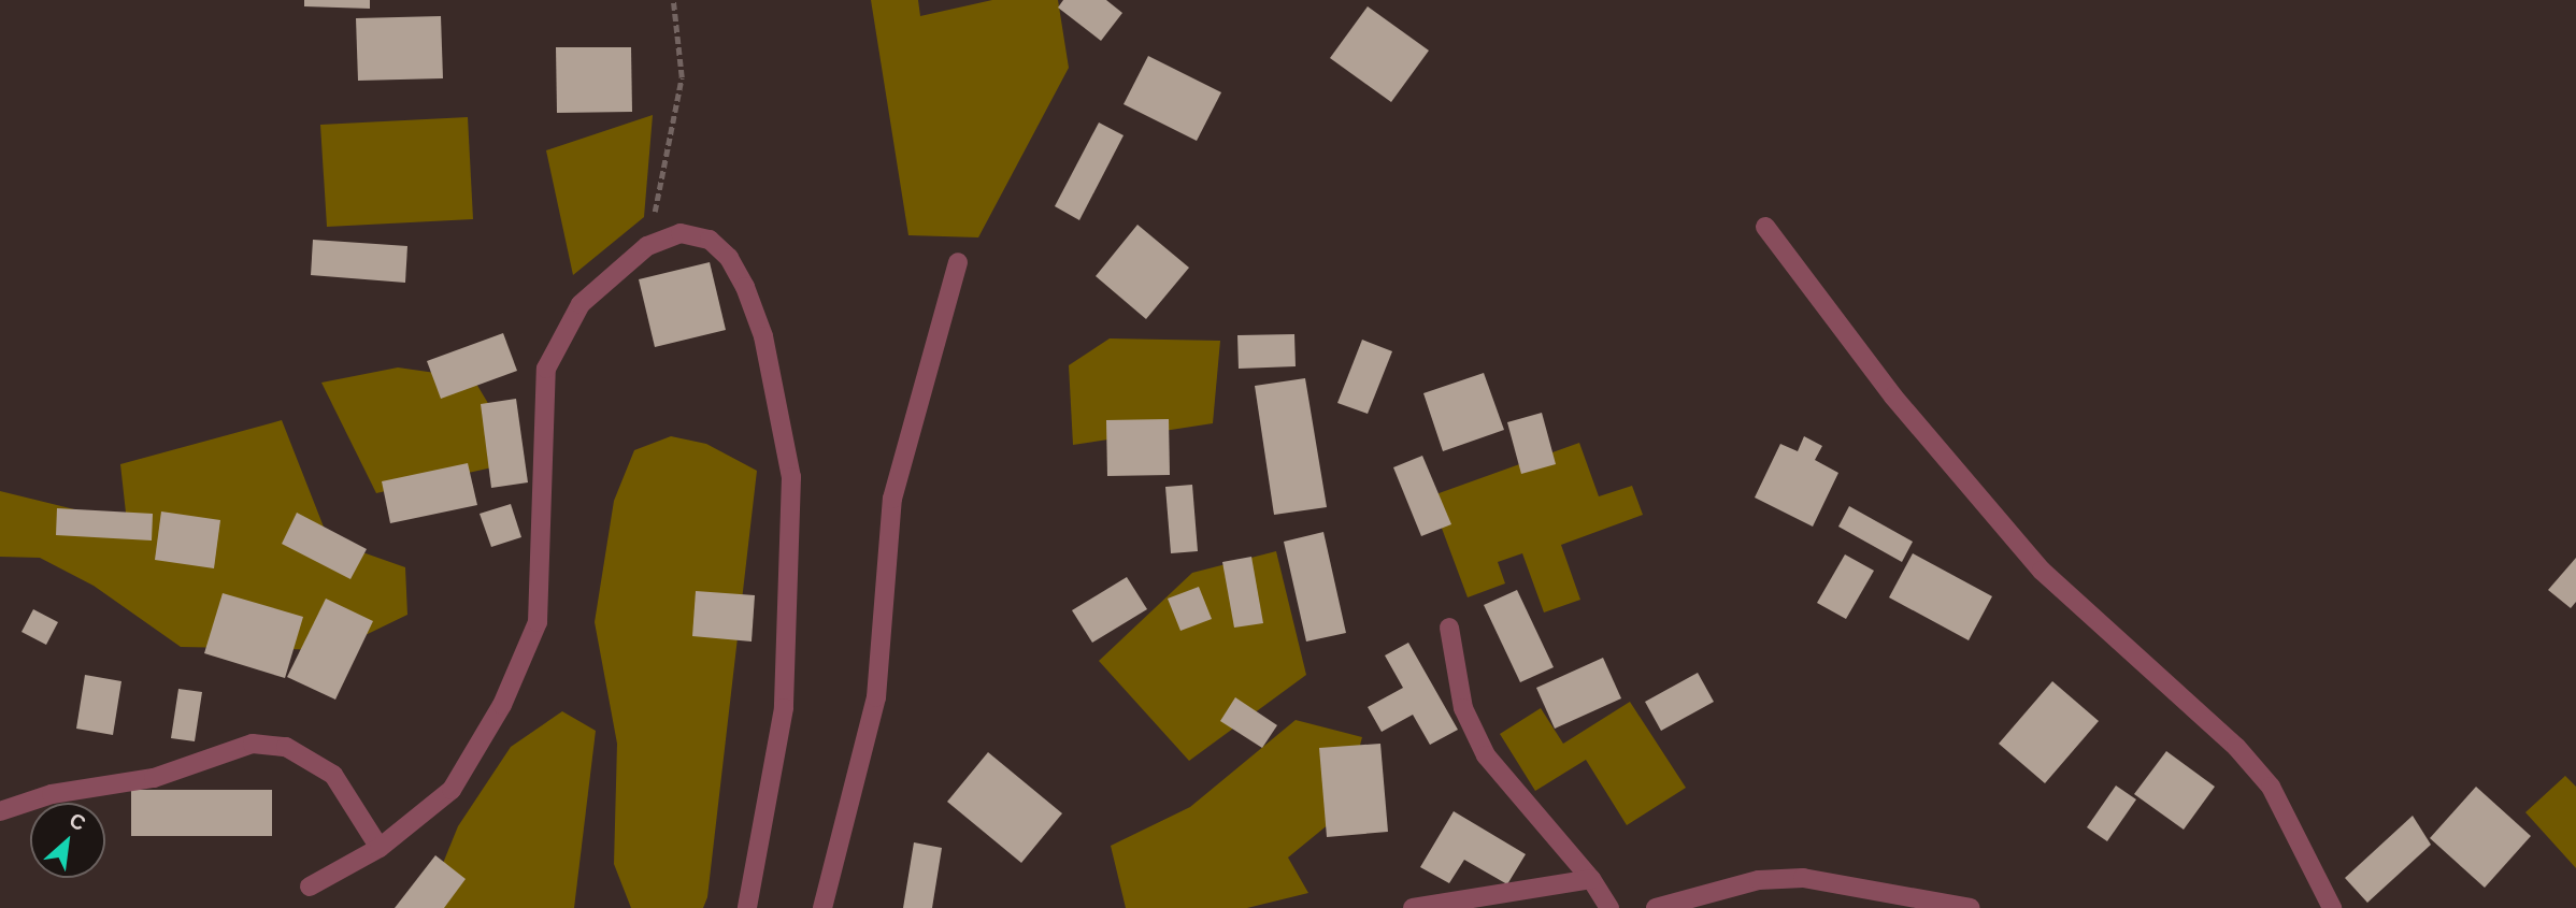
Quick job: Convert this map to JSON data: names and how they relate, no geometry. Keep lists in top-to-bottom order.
{
  "north": "top right"
}
